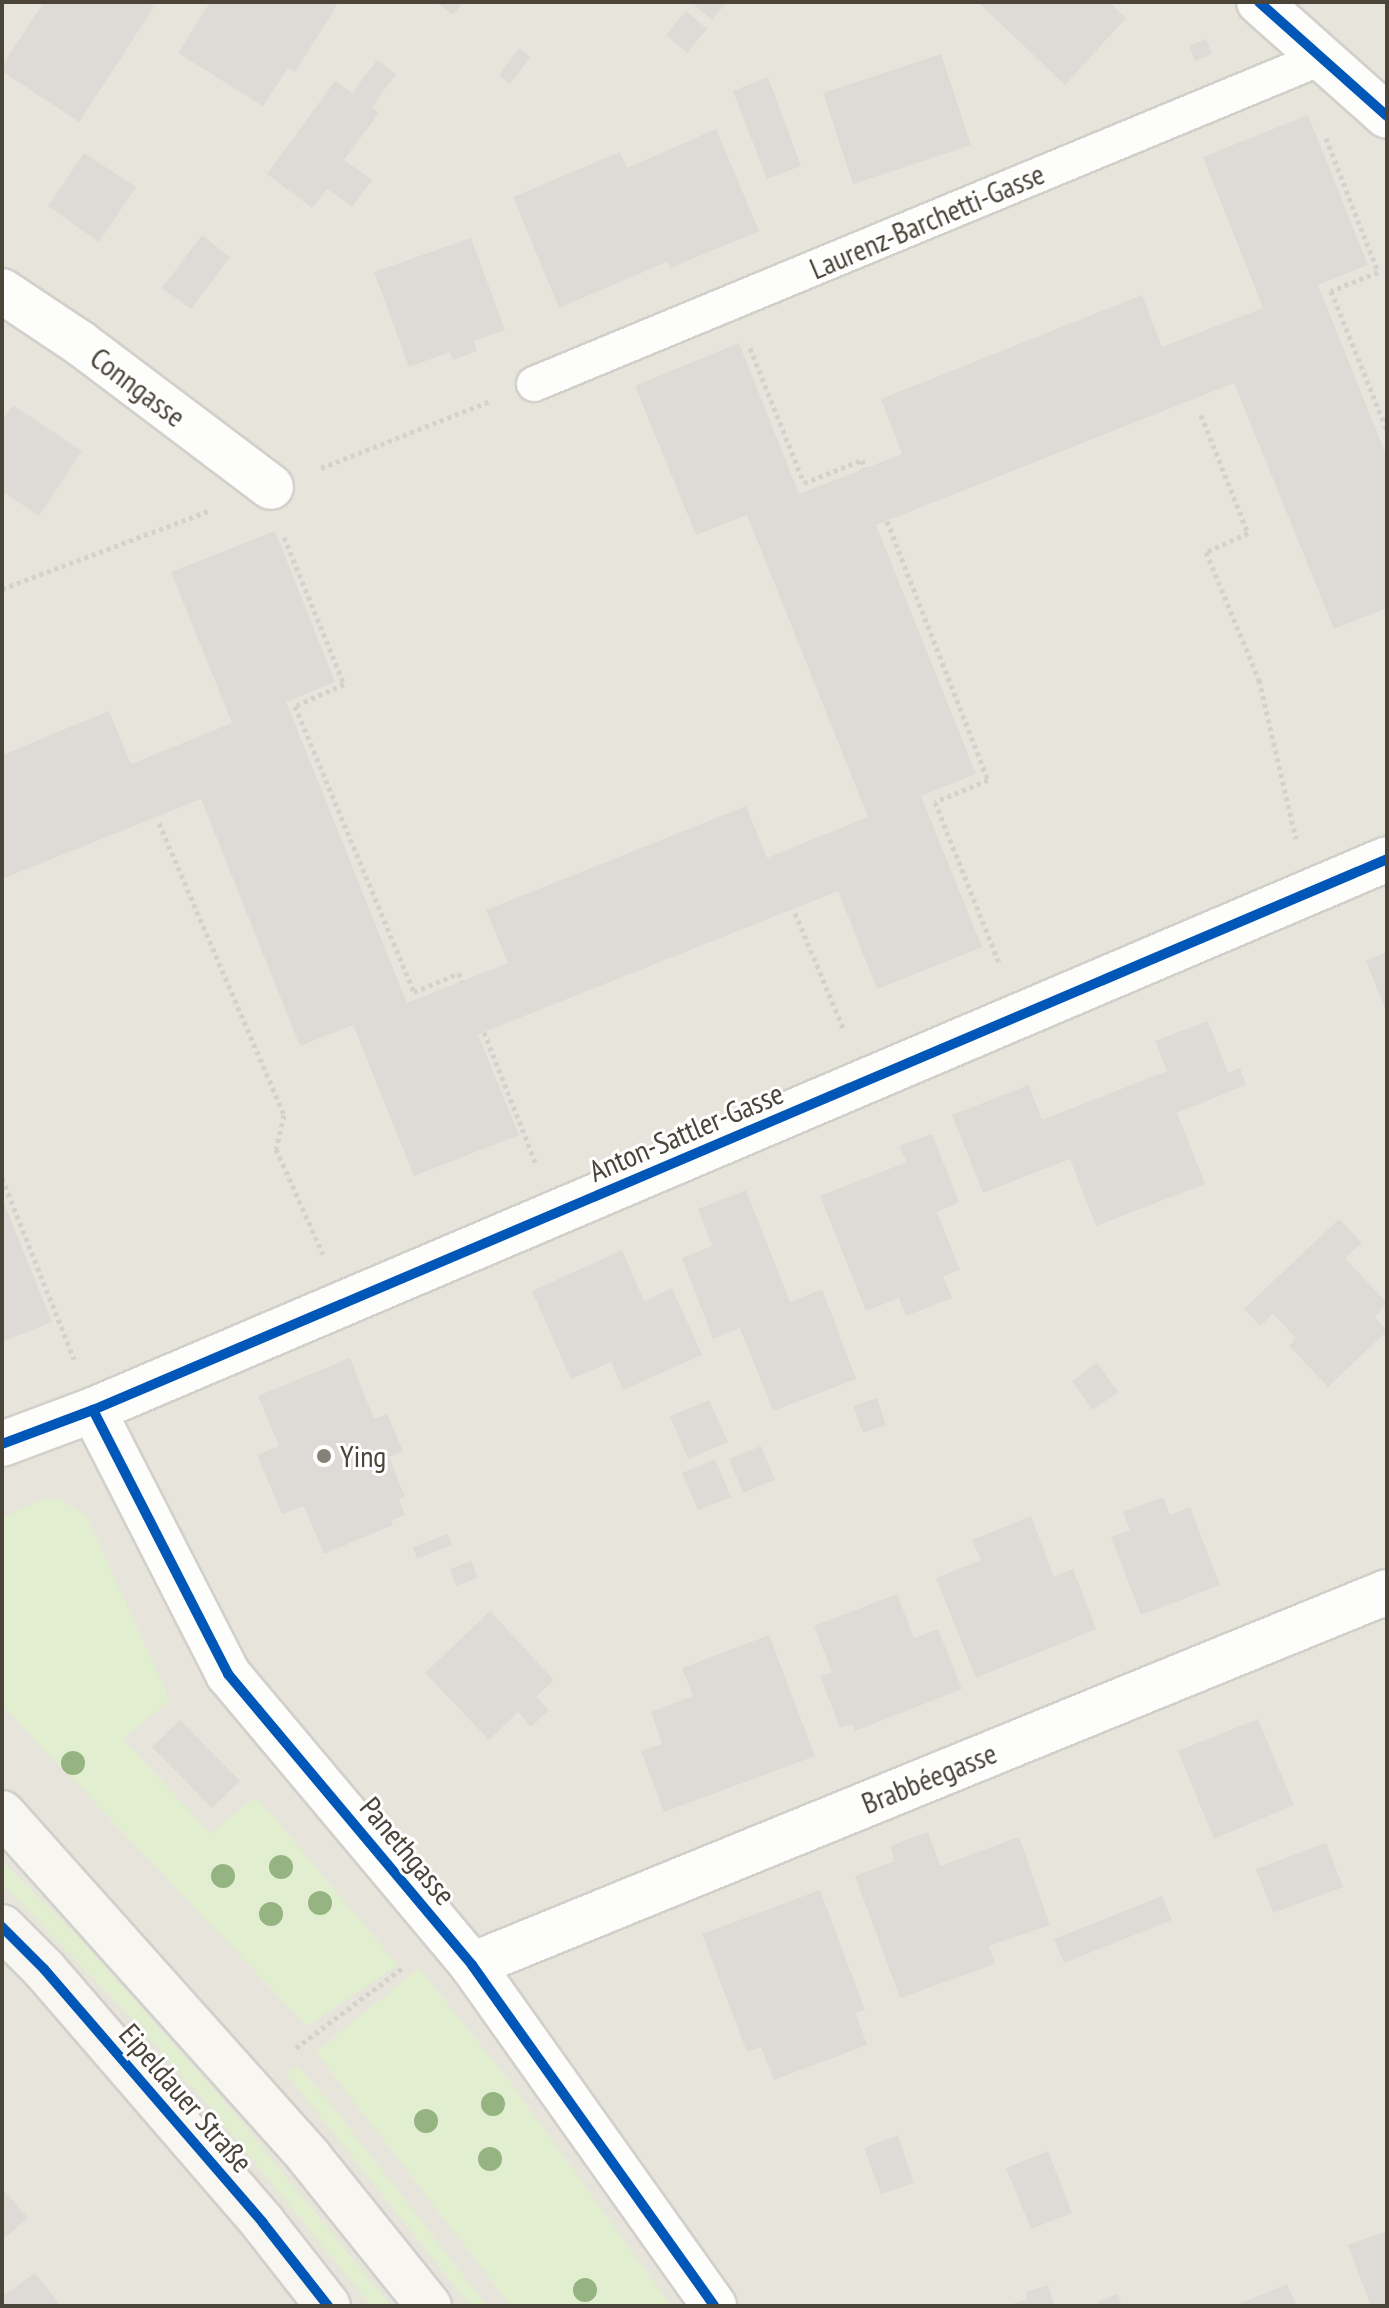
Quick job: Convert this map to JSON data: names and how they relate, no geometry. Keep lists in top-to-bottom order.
{
  "streets": {
    "main road": ["Eipeldauer Straße"],
    "street": [
      "Conngasse",
      "Anton-Sattler-Gasse",
      "Brabbéegasse",
      "Panethgasse"
    ],
    "lane": ["Laurenz-Barchetti-Gasse"]
  },
  "crossings": [
    ["Anton-Sattler-Gasse", "Panethgasse"],
    ["Brabbéegasse", "Panethgasse"]
  ],
  "places": ["Ying"]
}
